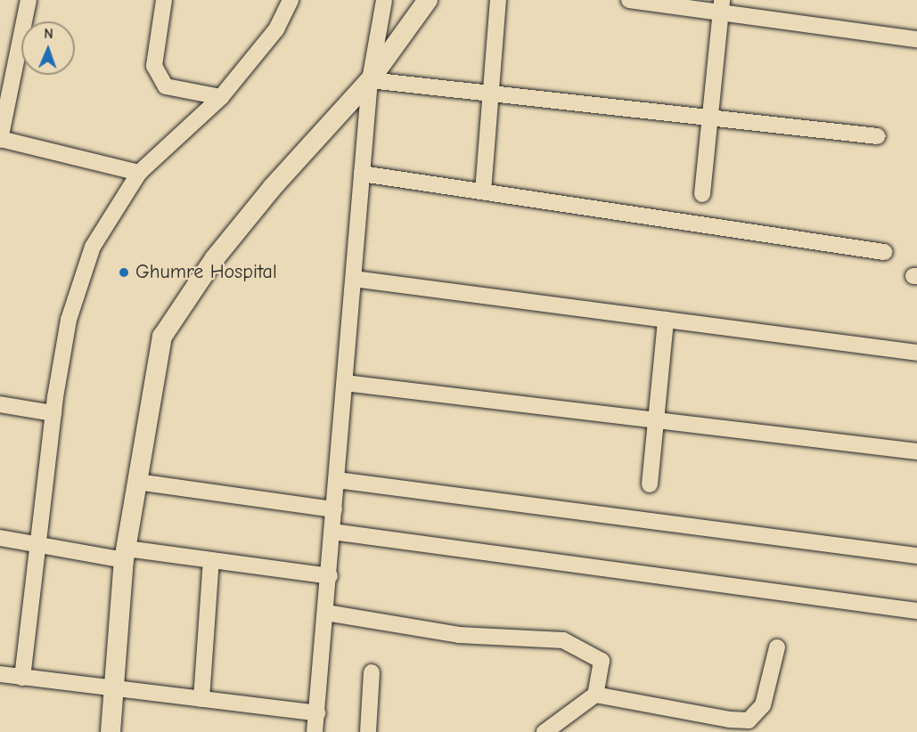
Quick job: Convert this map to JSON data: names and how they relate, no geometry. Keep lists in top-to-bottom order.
{
  "places": ["Ghumre Hospital"],
  "north": "top"
}
